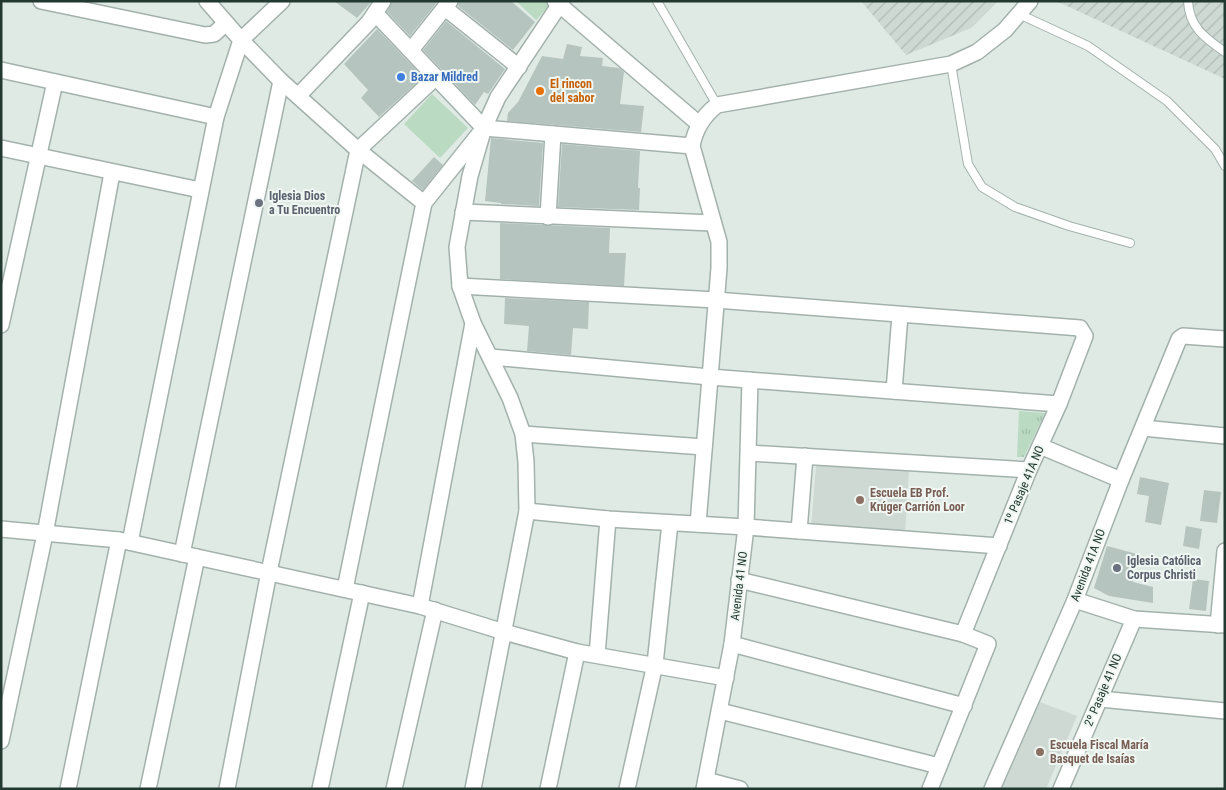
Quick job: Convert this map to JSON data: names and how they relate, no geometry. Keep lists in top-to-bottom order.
{
  "streets": {
    "street": [
      "1º Pasaje 41A NO",
      "Avenida 41A NO",
      "Avenida 41 NO",
      "2º Pasaje 41 NO"
    ]
  },
  "places": [
    "Bazar Mildred",
    "El rincon del sabor",
    "Iglesia Dios a Tu Encuentro",
    "Escuela EB Prof. Krúger Carrión Loor",
    "Iglesia Católica Corpus Christi",
    "Escuela Fiscal María Basquet de Isaías"
  ]
}
